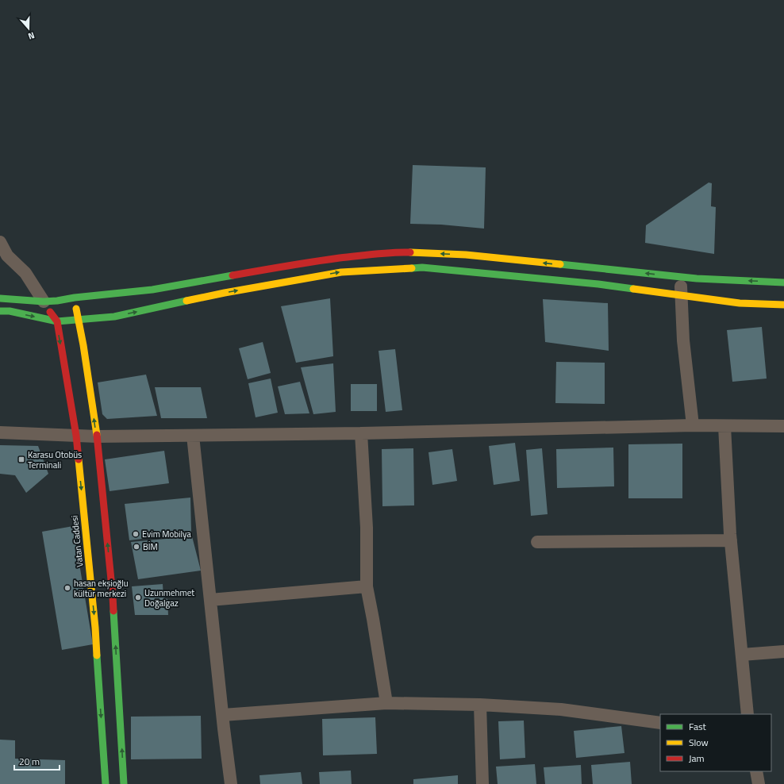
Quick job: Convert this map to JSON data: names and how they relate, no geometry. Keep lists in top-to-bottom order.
{
  "streets": {
    "main road": ["Vatan Caddesi"]
  },
  "places": {
    "transit": ["Karasu Otobüs Terminali"],
    "other": [
      "Evim Mobilya",
      "BİM",
      "hasan ekşioğlu kültür merkezi",
      "Uzunmehmet Doğalgaz"
    ]
  },
  "legend": ["Fast", "Slow", "Jam"],
  "scale_bar": "20 m",
  "north": "bottom"
}
